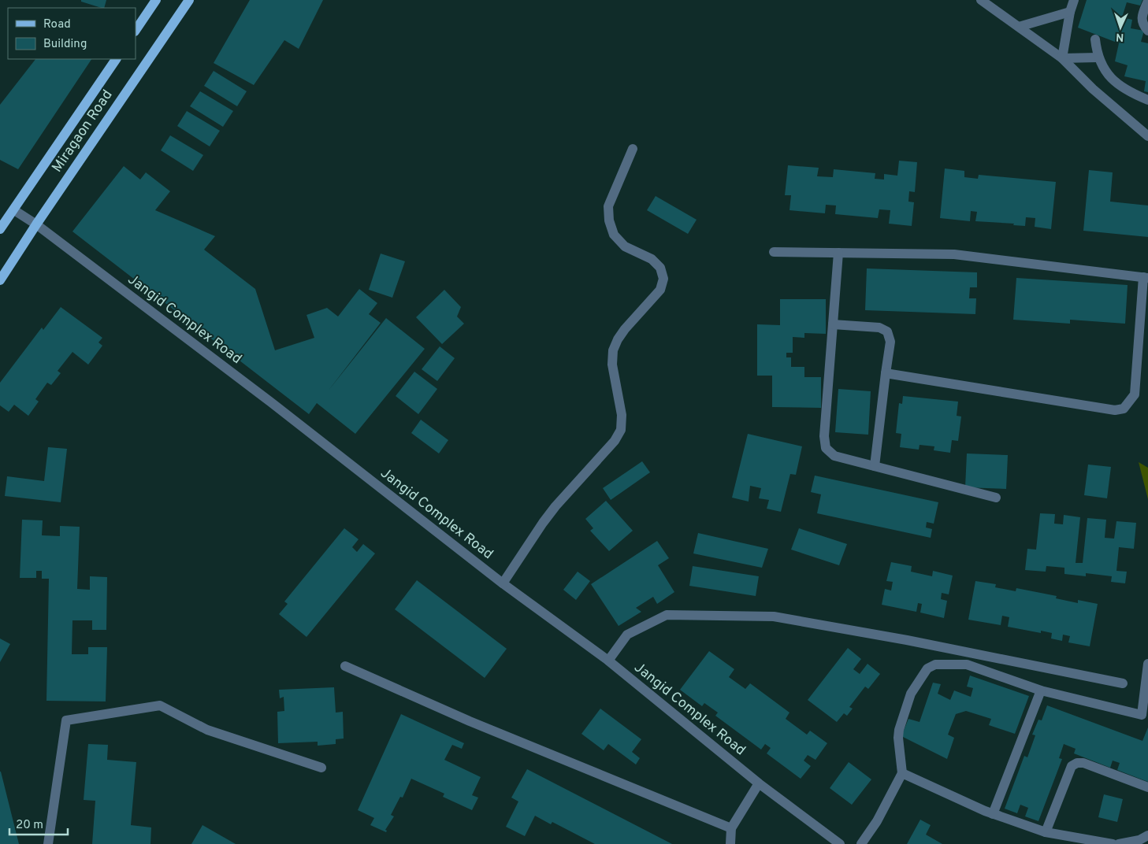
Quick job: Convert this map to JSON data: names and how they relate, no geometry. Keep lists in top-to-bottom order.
{
  "streets": {
    "main road": ["Miragaon Road"],
    "street": ["Jangid Complex Road"]
  },
  "crossings": [
    ["Miragaon Road", "Jangid Complex Road"]
  ],
  "legend": ["Road", "Building"],
  "scale_bar": "20 m",
  "north": "bottom"
}
